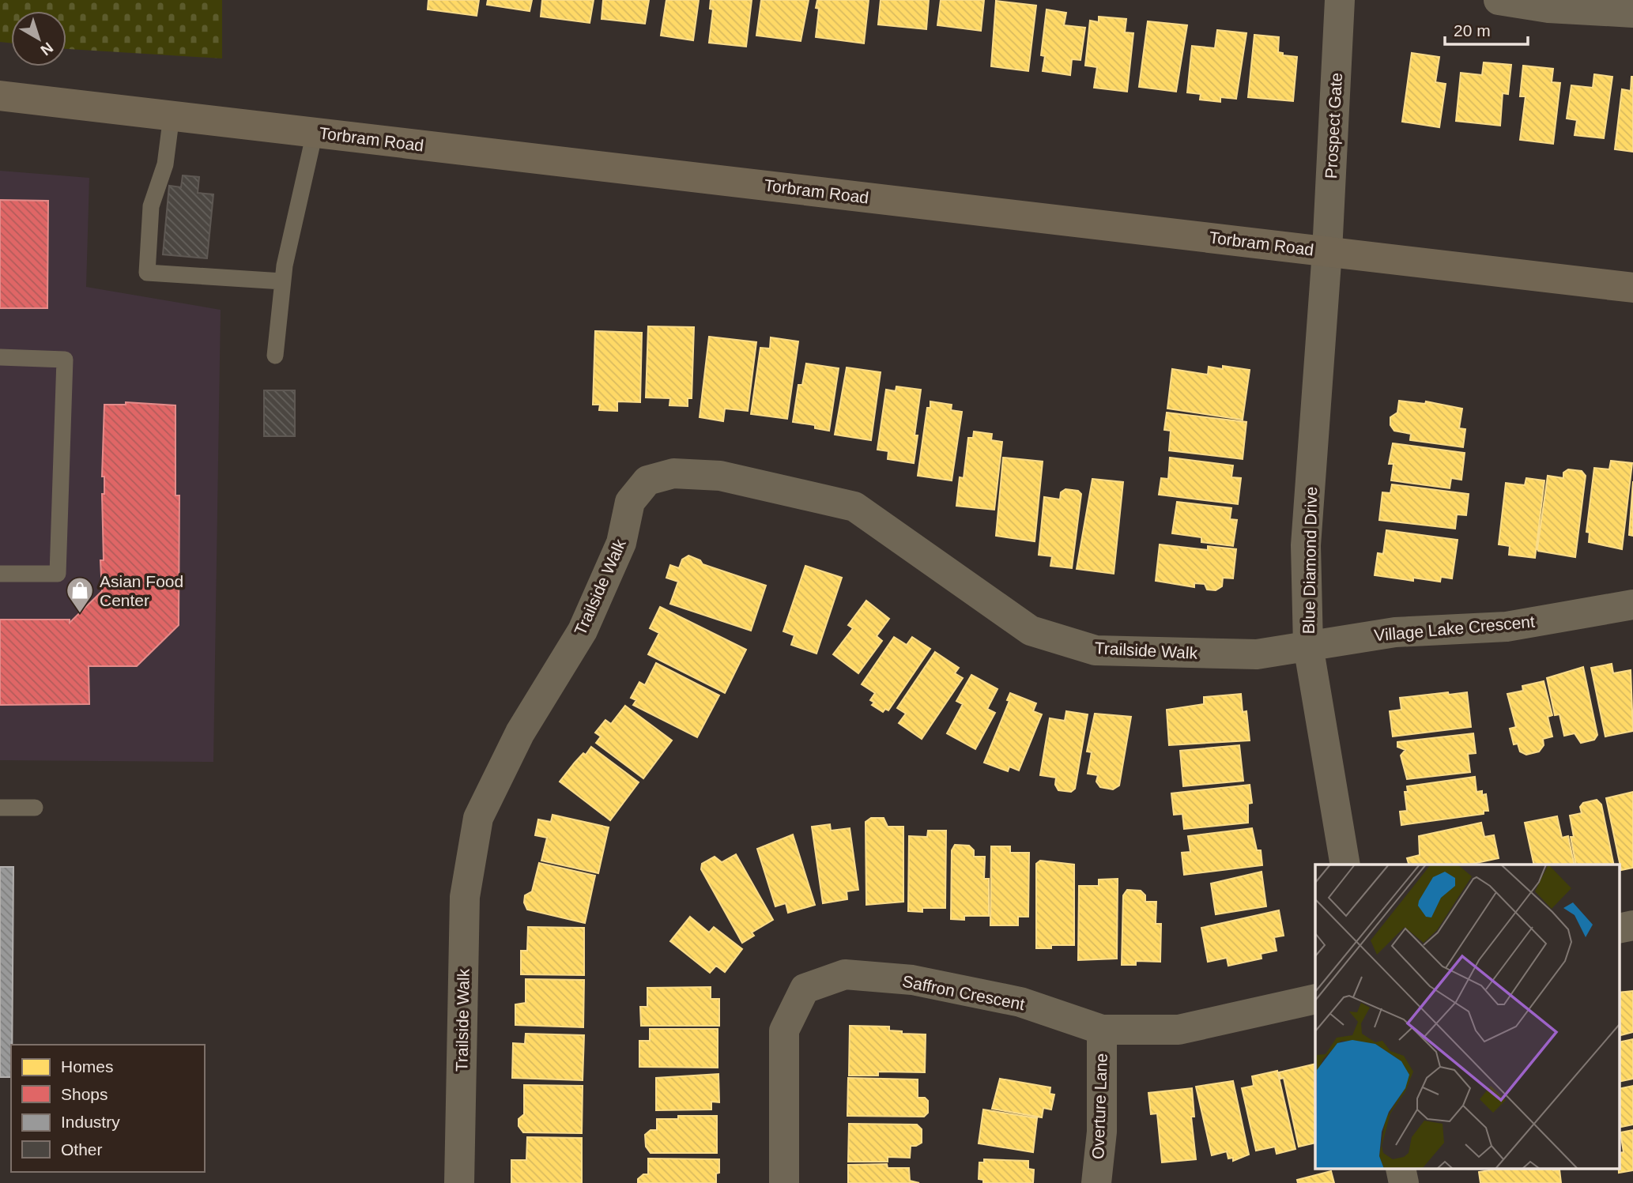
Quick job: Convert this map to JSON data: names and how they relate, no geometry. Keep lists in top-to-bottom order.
{
  "streets": {
    "main road": ["Torbram Road"],
    "street": [
      "Prospect Gate",
      "Blue Diamond Drive",
      "Trailside Walk",
      "Village Lake Crescent",
      "Saffron Crescent",
      "Overture Lane"
    ]
  },
  "crossings": [
    ["Prospect Gate", "Torbram Road"],
    ["Prospect Gate", "Blue Diamond Drive"],
    ["Torbram Road", "Blue Diamond Drive"],
    ["Blue Diamond Drive", "Trailside Walk"],
    ["Blue Diamond Drive", "Village Lake Crescent"],
    ["Trailside Walk", "Village Lake Crescent"],
    ["Saffron Crescent", "Overture Lane"]
  ],
  "places": {
    "shop": ["Asian Food Center"]
  },
  "legend": [
    "Homes",
    "Shops",
    "Industry",
    "Other"
  ],
  "scale_bar": "20 m",
  "north": "bottom right"
}
